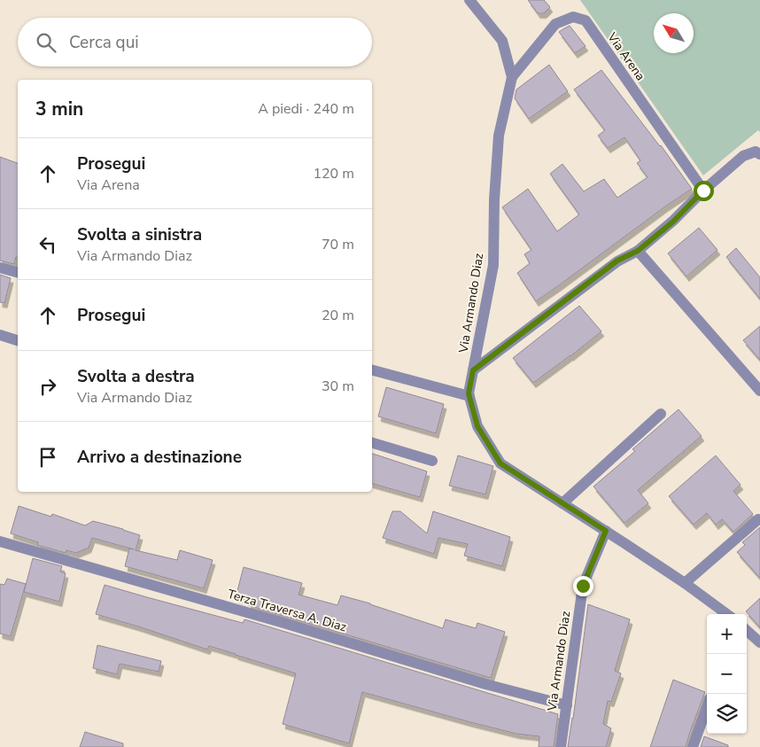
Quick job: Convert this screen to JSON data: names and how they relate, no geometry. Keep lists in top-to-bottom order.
{
  "streets": {
    "street": ["Via Arena", "Via Armando Diaz", "Terza Traversa A. Diaz"]
  },
  "crossings": [
    ["Via Arena", "Via Armando Diaz"],
    ["Via Armando Diaz", "Terza Traversa A. Diaz"]
  ],
  "north": "top left",
  "page": {
    "search": "Cerca qui",
    "heading": ["3 min", "A piedi · 240 m"],
    "list": [
      ["Prosegui", "Via Arena", "120 m"],
      ["Svolta a sinistra", "Via Armando Diaz", "70 m"],
      ["Prosegui", "20 m"],
      ["Svolta a destra", "Via Armando Diaz", "30 m"],
      "Arrivo a destinazione"
    ],
    "map_buttons": ["+", "−"]
  }
}
